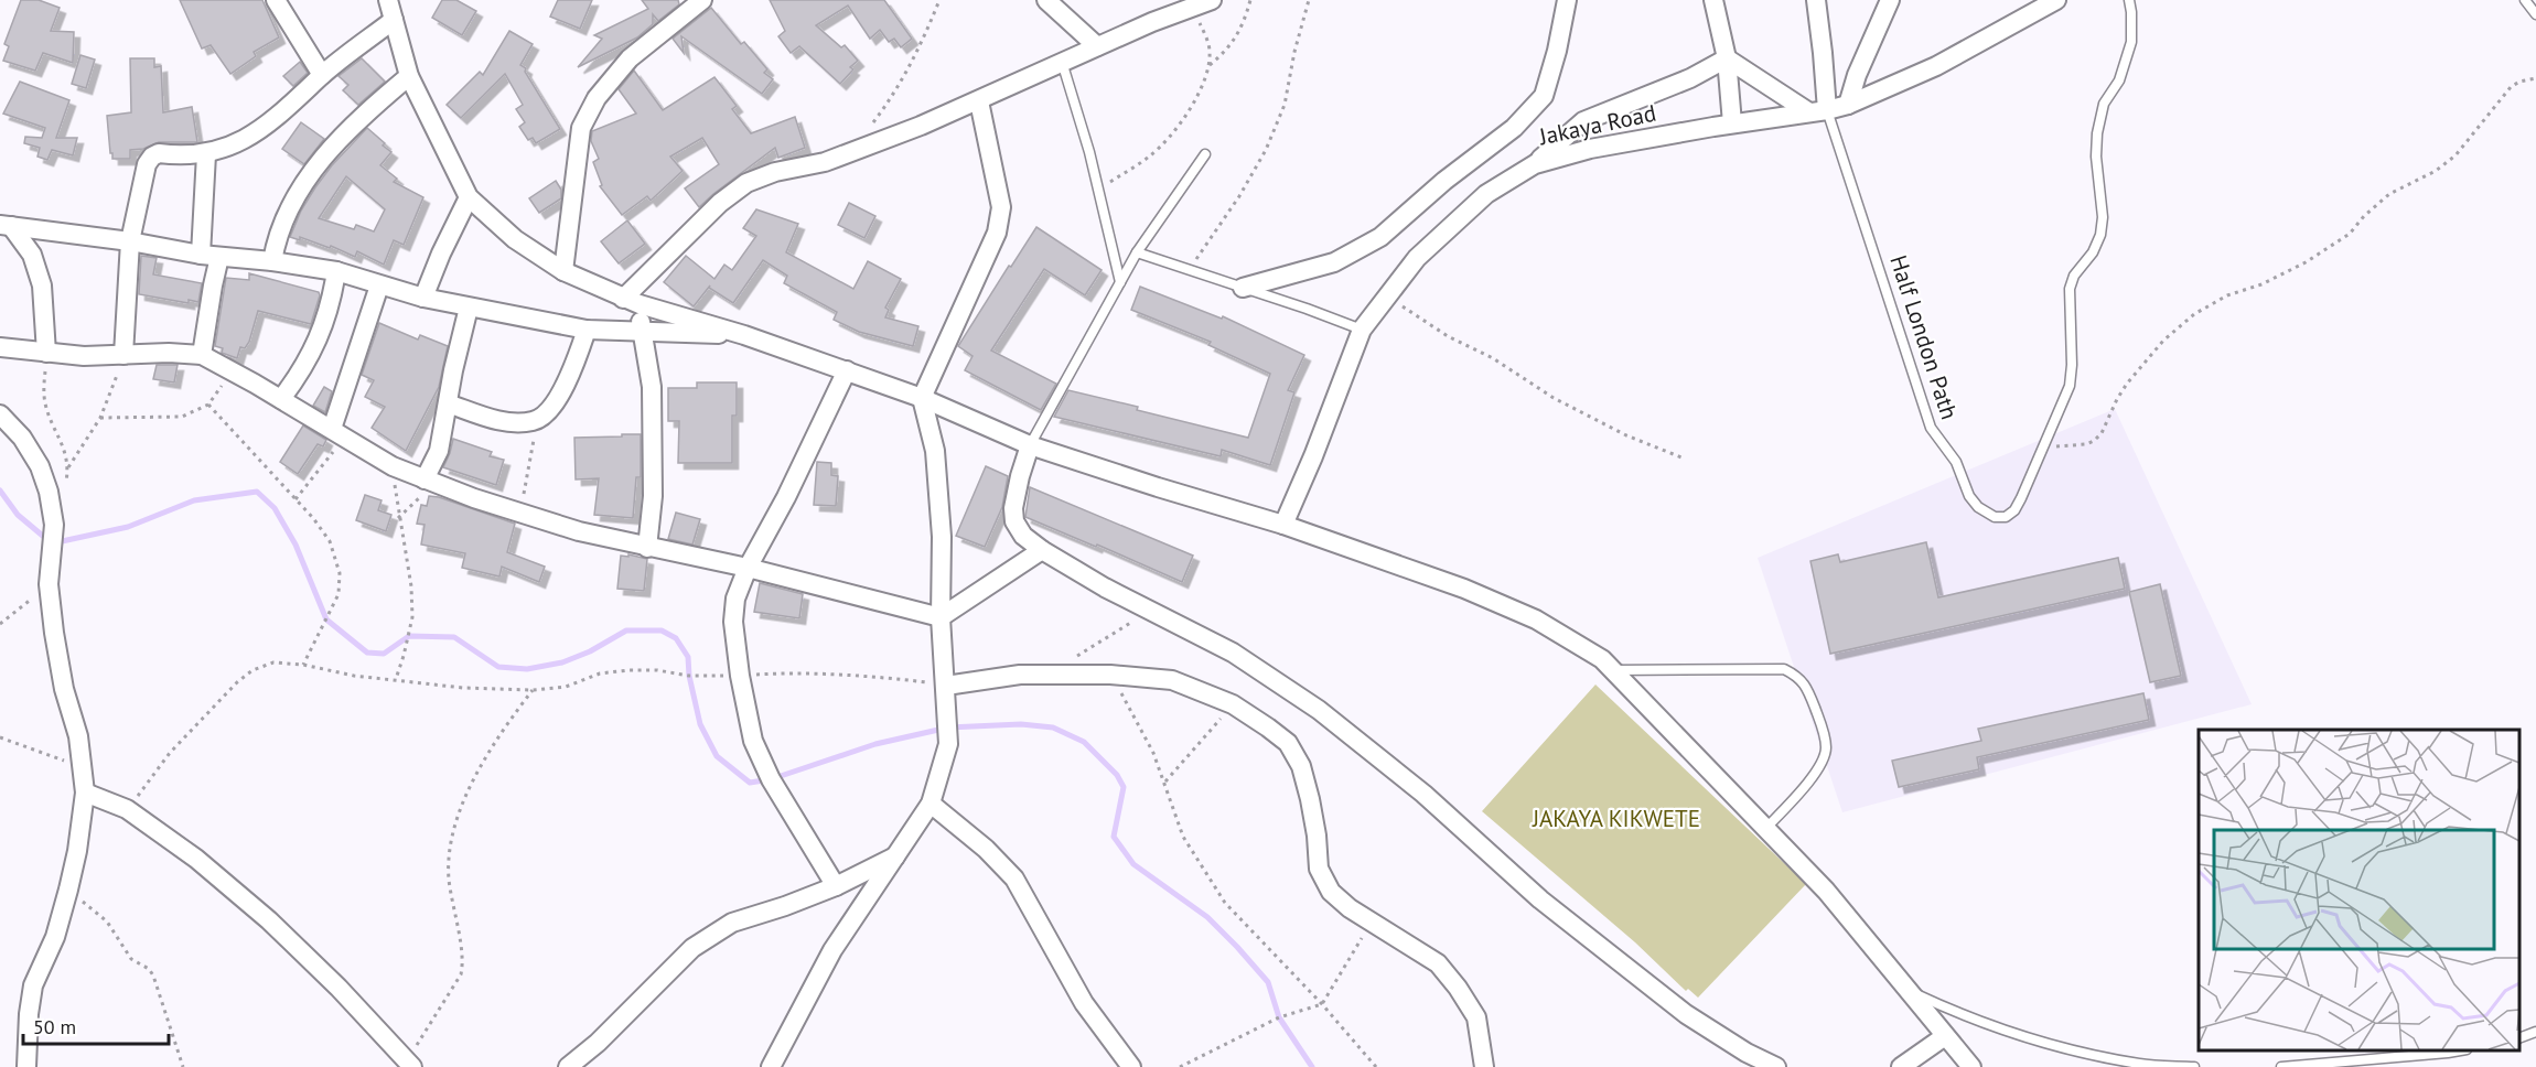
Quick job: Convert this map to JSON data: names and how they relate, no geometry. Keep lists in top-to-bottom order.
{
  "streets": {
    "street": ["Jakaya Road"],
    "lane": ["Half London Path"]
  },
  "crossings": [
    ["Jakaya Road", "Half London Path"]
  ],
  "parks": ["JAKAYA KIKWETE"],
  "scale_bar": "50 m"
}
